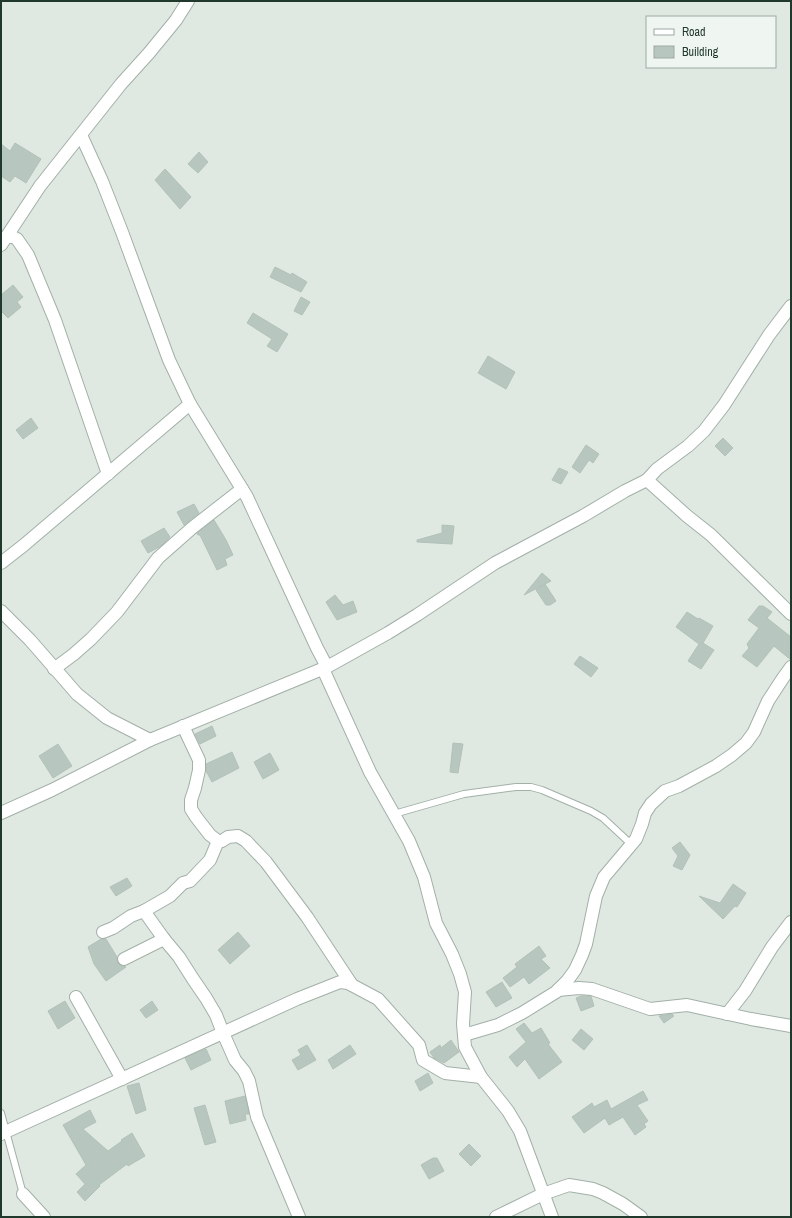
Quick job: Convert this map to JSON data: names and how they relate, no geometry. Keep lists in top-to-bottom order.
{
  "legend": ["Road", "Building"]
}
